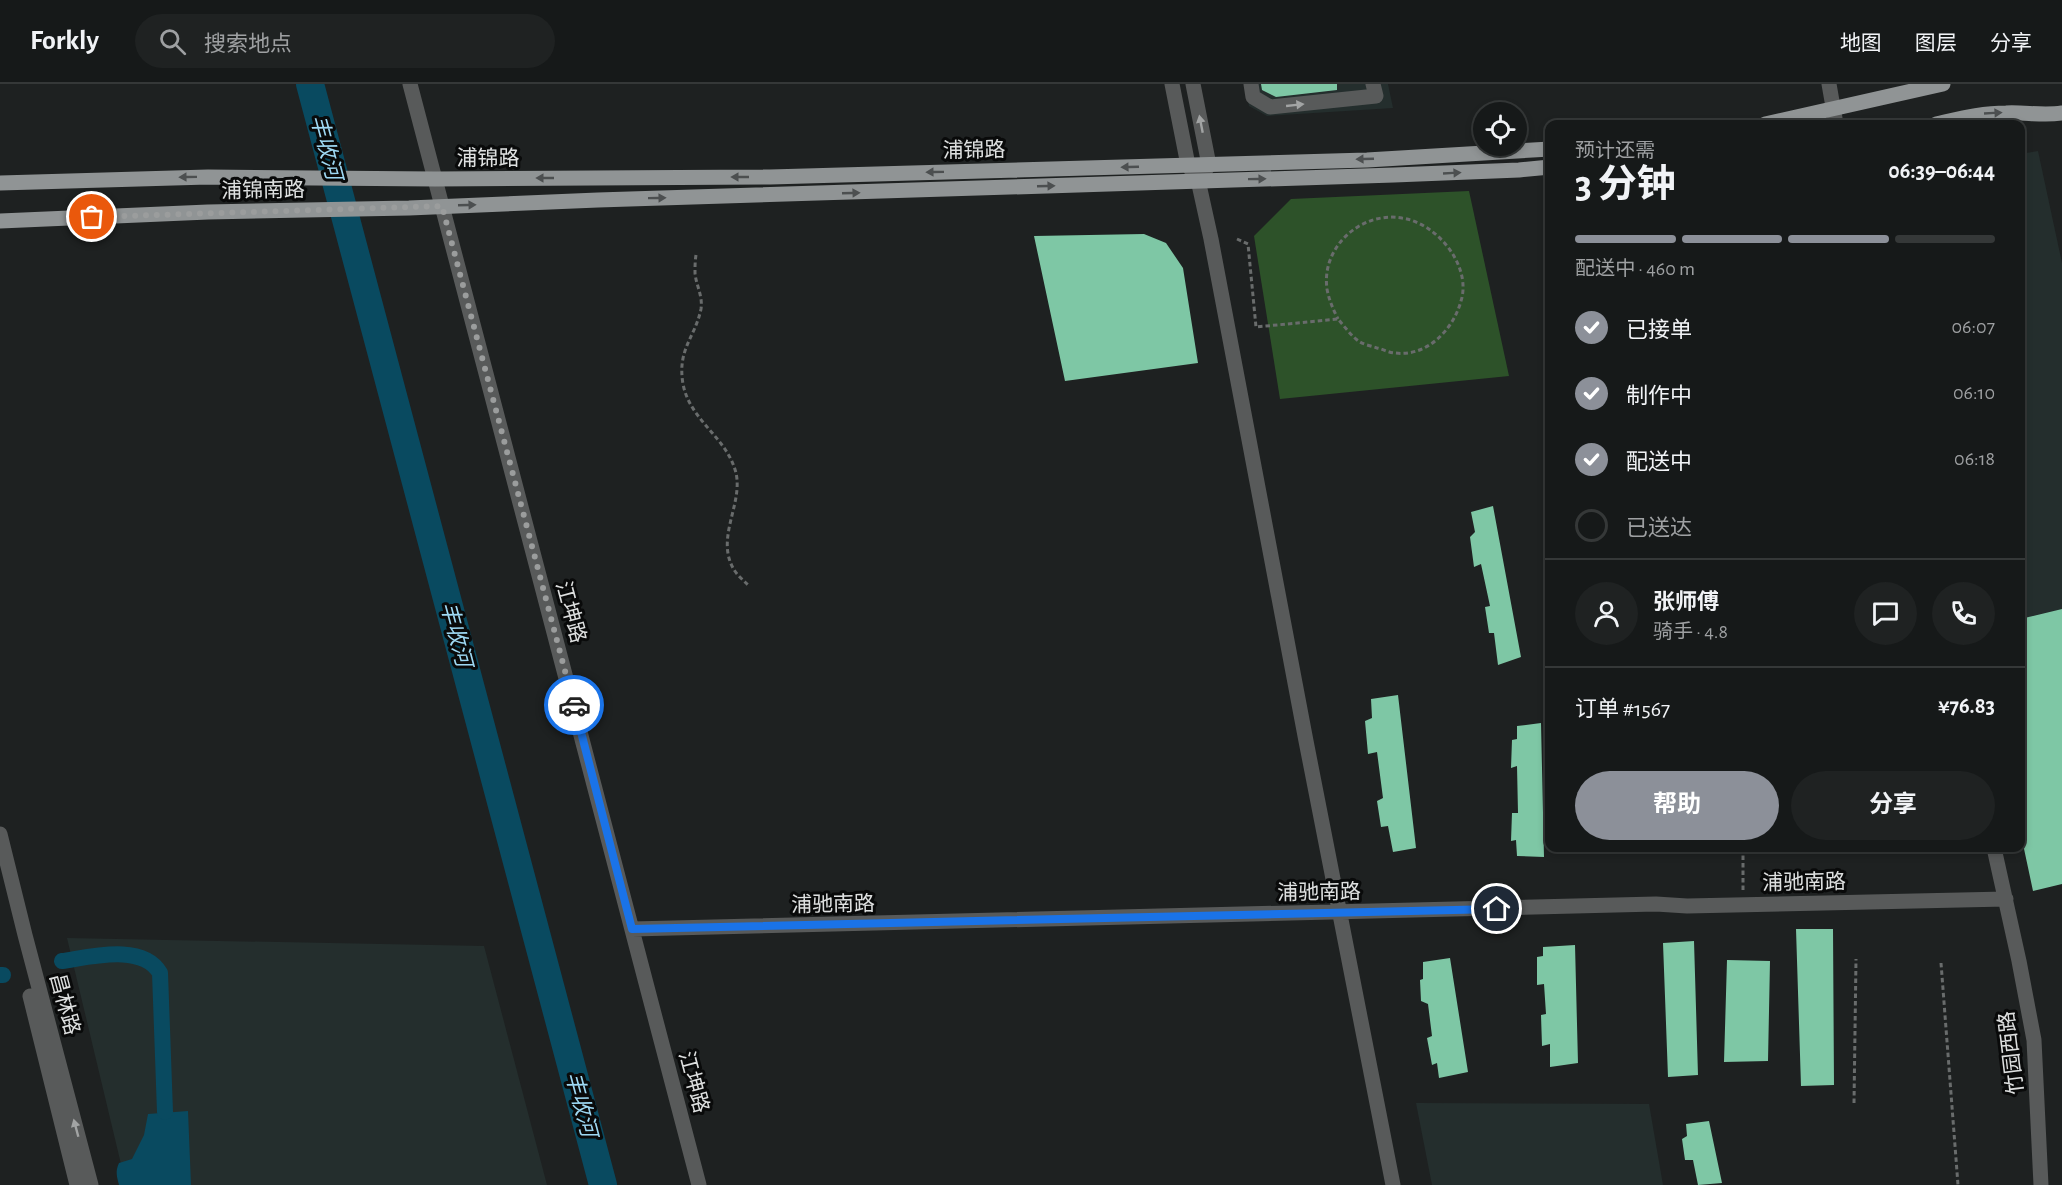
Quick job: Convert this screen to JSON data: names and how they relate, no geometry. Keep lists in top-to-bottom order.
{
  "streets": {
    "main road": ["浦锦路", "浦锦南路"],
    "street": [
      "江坤路",
      "浦驰南路",
      "昌林路",
      "竹园西路"
    ]
  },
  "crossings": [
    ["浦锦路", "浦锦南路"],
    ["浦锦路", "江坤路"],
    ["浦锦南路", "江坤路"],
    ["江坤路", "浦驰南路"],
    ["浦驰南路", "竹园西路"]
  ],
  "water": ["丰收河"],
  "page": {
    "header": "Forkly",
    "search": "搜索地点",
    "nav": ["地图", "图层", "分享"],
    "heading": ["3 分钟", "预计还需", "06:39–06:44"],
    "panel": [
      "张师傅",
      "骑手 · 4.8",
      "订单 #1567",
      "¥76.83"
    ],
    "bar": "配送中 · 460 m",
    "list": [
      ["已接单", "06:07"],
      ["制作中", "06:10"],
      ["配送中", "06:18"],
      "已送达"
    ],
    "buttons": ["帮助", "分享"]
  }
}
